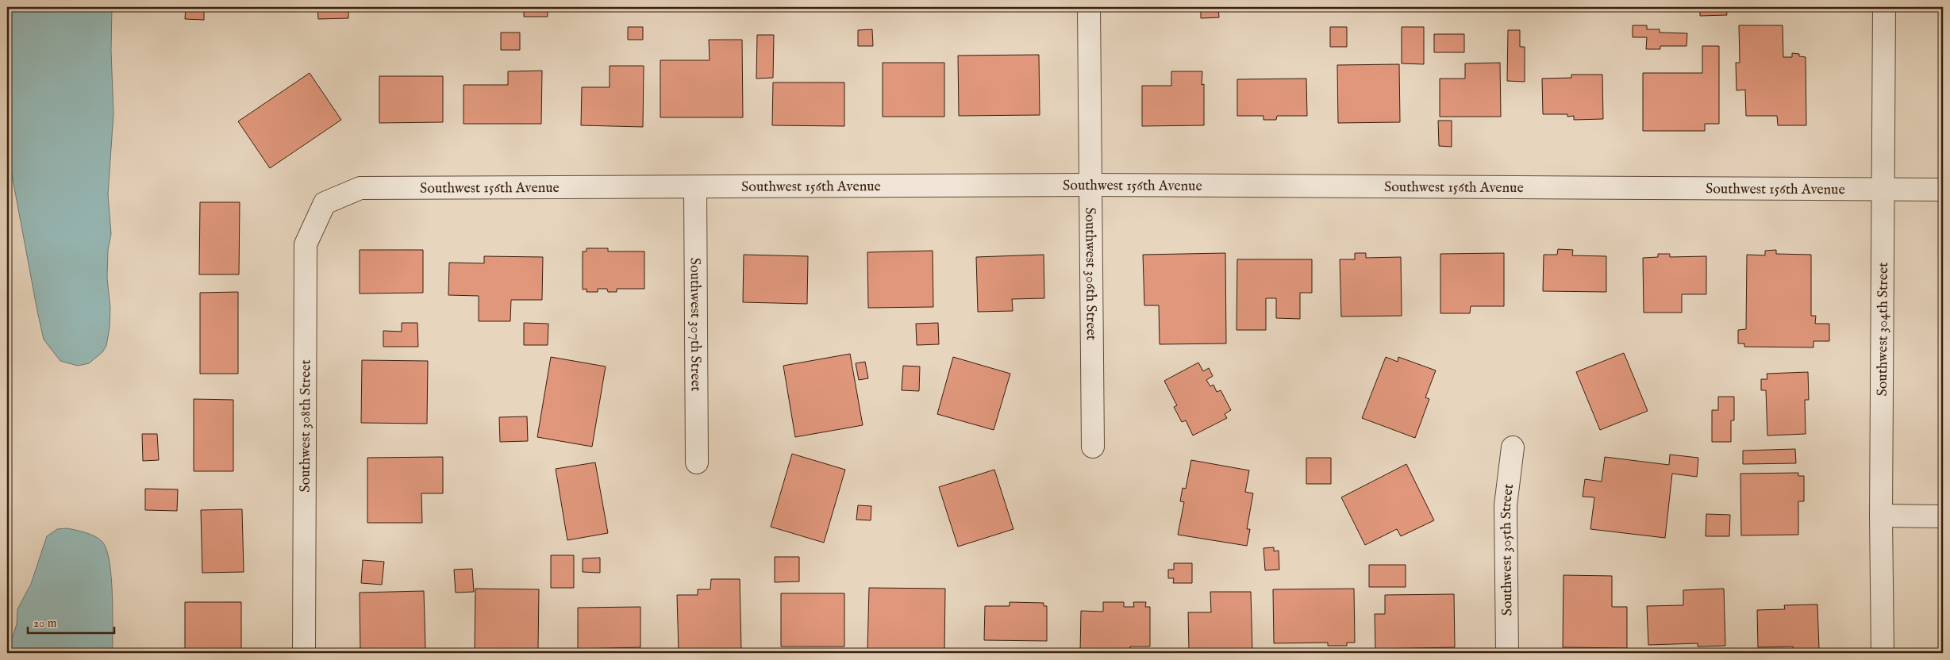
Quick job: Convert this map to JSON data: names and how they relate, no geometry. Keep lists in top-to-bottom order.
{
  "streets": {
    "street": [
      "Southwest 156th Avenue",
      "Southwest 306th Street",
      "Southwest 307th Street",
      "Southwest 304th Street",
      "Southwest 308th Street",
      "Southwest 305th Street"
    ]
  },
  "crossings": [
    ["Southwest 156th Avenue", "Southwest 306th Street"],
    ["Southwest 156th Avenue", "Southwest 307th Street"],
    ["Southwest 156th Avenue", "Southwest 304th Street"],
    ["Southwest 156th Avenue", "Southwest 308th Street"]
  ],
  "scale_bar": "20 m"
}
